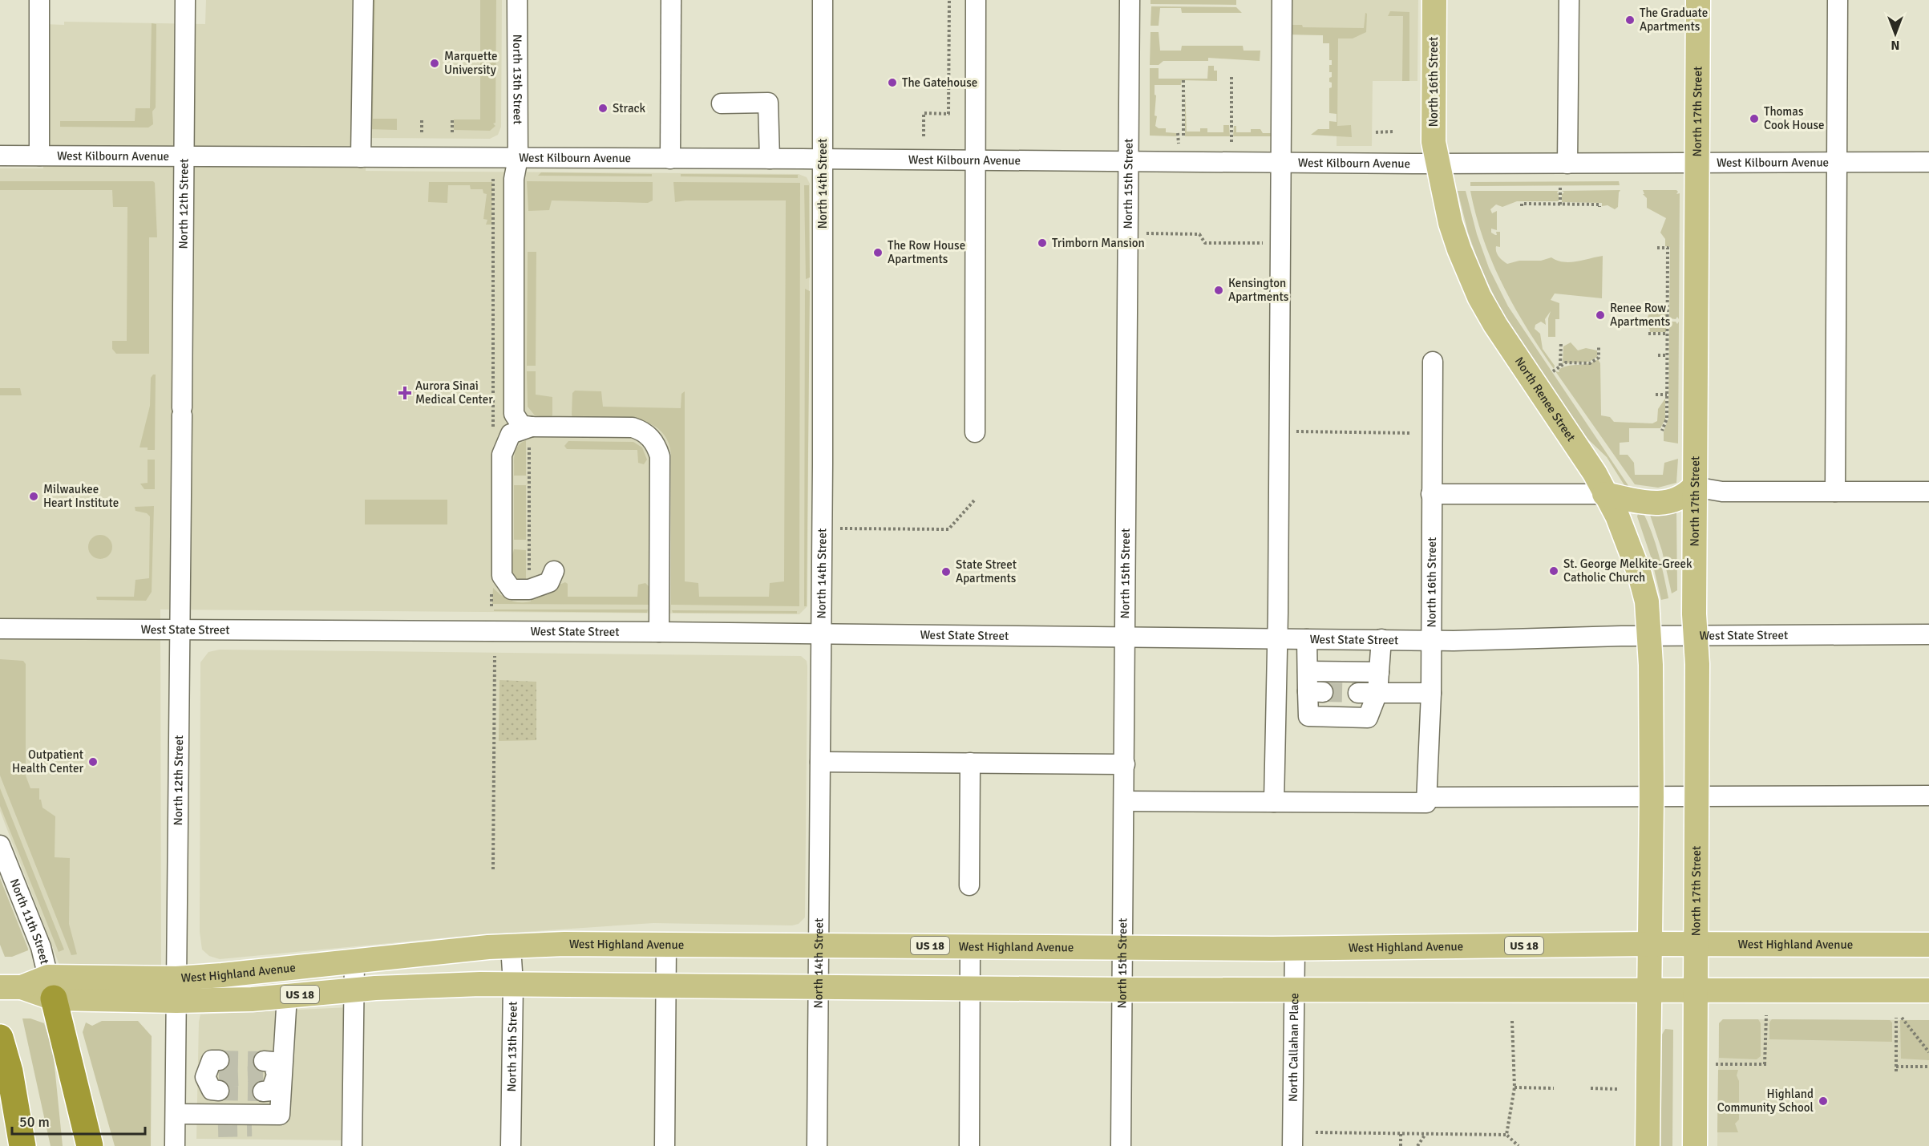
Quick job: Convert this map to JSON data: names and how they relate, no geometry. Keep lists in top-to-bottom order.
{
  "streets": {
    "main road": [
      "North 16th Street",
      "North 17th Street",
      "North Renee Street",
      "West Highland Avenue",
      "US 18"
    ],
    "street": [
      "North 13th Street",
      "West Kilbourn Avenue",
      "North 14th Street",
      "North 15th Street",
      "North 12th Street",
      "West State Street",
      "North 11th Street",
      "North Callahan Place"
    ]
  },
  "crossings": [
    ["North 13th Street", "West Kilbourn Avenue"],
    ["North 13th Street", "West Highland Avenue"],
    ["North 16th Street", "West Kilbourn Avenue"],
    ["North 16th Street", "North Renee Street"],
    ["North 16th Street", "West State Street"],
    ["North 17th Street", "West Kilbourn Avenue"],
    ["North 17th Street", "West State Street"],
    ["North 17th Street", "West Highland Avenue"],
    ["West Kilbourn Avenue", "North 14th Street"],
    ["West Kilbourn Avenue", "North 15th Street"],
    ["West Kilbourn Avenue", "North 12th Street"],
    ["West Kilbourn Avenue", "North Renee Street"],
    ["North 14th Street", "West State Street"],
    ["North 14th Street", "West Highland Avenue"],
    ["North 15th Street", "West State Street"],
    ["North 15th Street", "West Highland Avenue"],
    ["North 12th Street", "West State Street"],
    ["North 12th Street", "West Highland Avenue"],
    ["North Renee Street", "West State Street"],
    ["North 11th Street", "West Highland Avenue"],
    ["West Highland Avenue", "North Callahan Place"]
  ],
  "places": {
    "other": [
      "The Graduate Apartments",
      "Marquette University",
      "The Gatehouse",
      "Strack",
      "Thomas Cook House",
      "Trimborn Mansion",
      "The Row House Apartments",
      "Kensington Apartments",
      "Renee Row Apartments",
      "Milwaukee Heart Institute",
      "St. George Melkite-Greek Catholic Church",
      "State Street Apartments",
      "Outpatient Health Center",
      "Highland Community School"
    ],
    "health": ["Aurora Sinai Medical Center"]
  },
  "scale_bar": "50 m",
  "north": "bottom"
}
